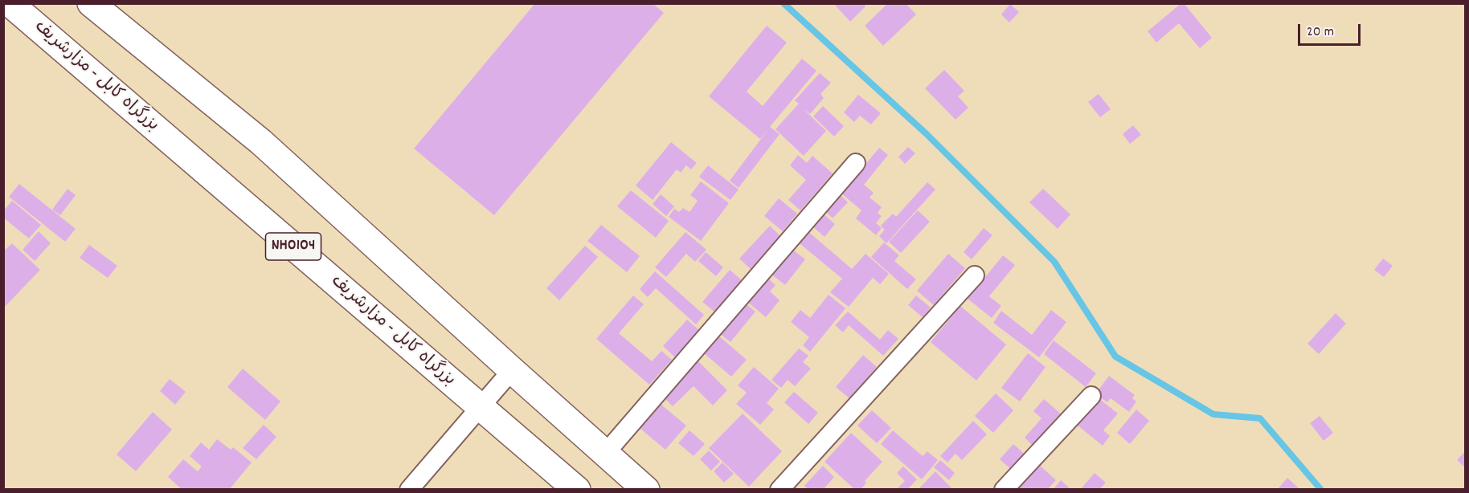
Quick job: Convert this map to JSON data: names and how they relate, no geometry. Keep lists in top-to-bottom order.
{
  "streets": {
    "highway": ["بزرگراه کابل - مزارشریف", "NH0104"]
  },
  "scale_bar": "20 m"
}
